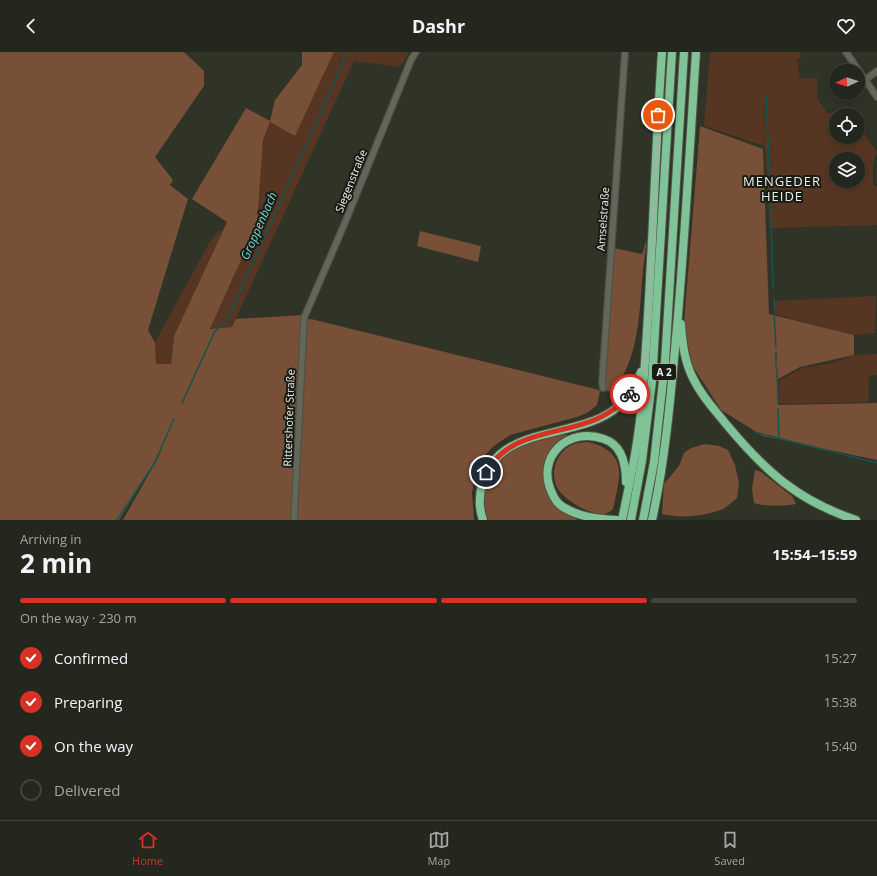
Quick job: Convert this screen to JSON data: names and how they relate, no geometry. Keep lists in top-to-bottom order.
{
  "streets": {
    "highway": ["A 2"],
    "street": ["Siegenstraße", "Amselstraße", "Rittershofer Straße"]
  },
  "crossings": [
    ["Siegenstraße", "Rittershofer Straße"]
  ],
  "districts": ["MENGEDER HEIDE"],
  "water": ["Groppenbach"],
  "north": "left",
  "page": {
    "header": "Dashr",
    "heading": ["2 min", "Arriving in", "15:54–15:59"],
    "bar": "On the way · 230 m",
    "list": [
      ["Confirmed", "15:27"],
      ["Preparing", "15:38"],
      ["On the way", "15:40"],
      "Delivered"
    ],
    "tabs": ["Home", "Map", "Saved"]
  }
}
